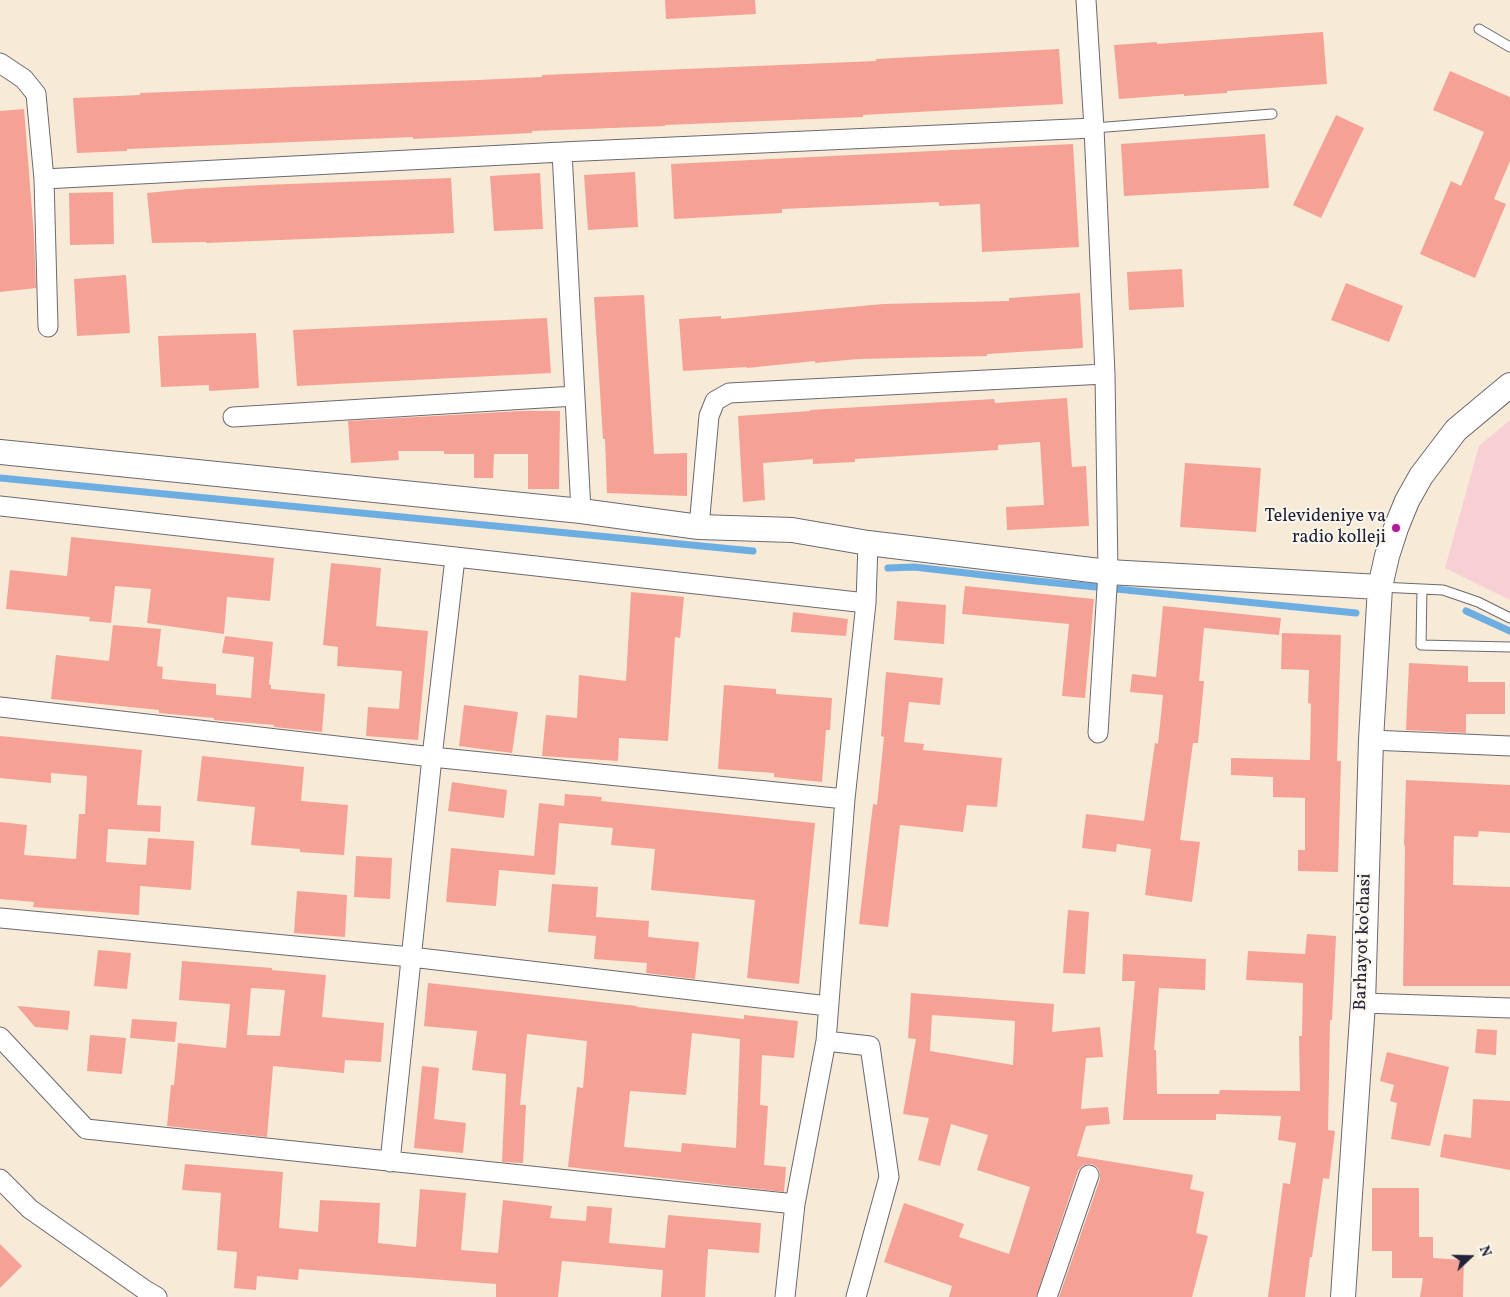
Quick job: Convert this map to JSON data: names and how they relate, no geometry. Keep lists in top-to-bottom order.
{
  "streets": {
    "street": ["Barhayot ko'chasi"]
  },
  "places": ["Televideniye va radio kolleji"],
  "north": "right"
}
